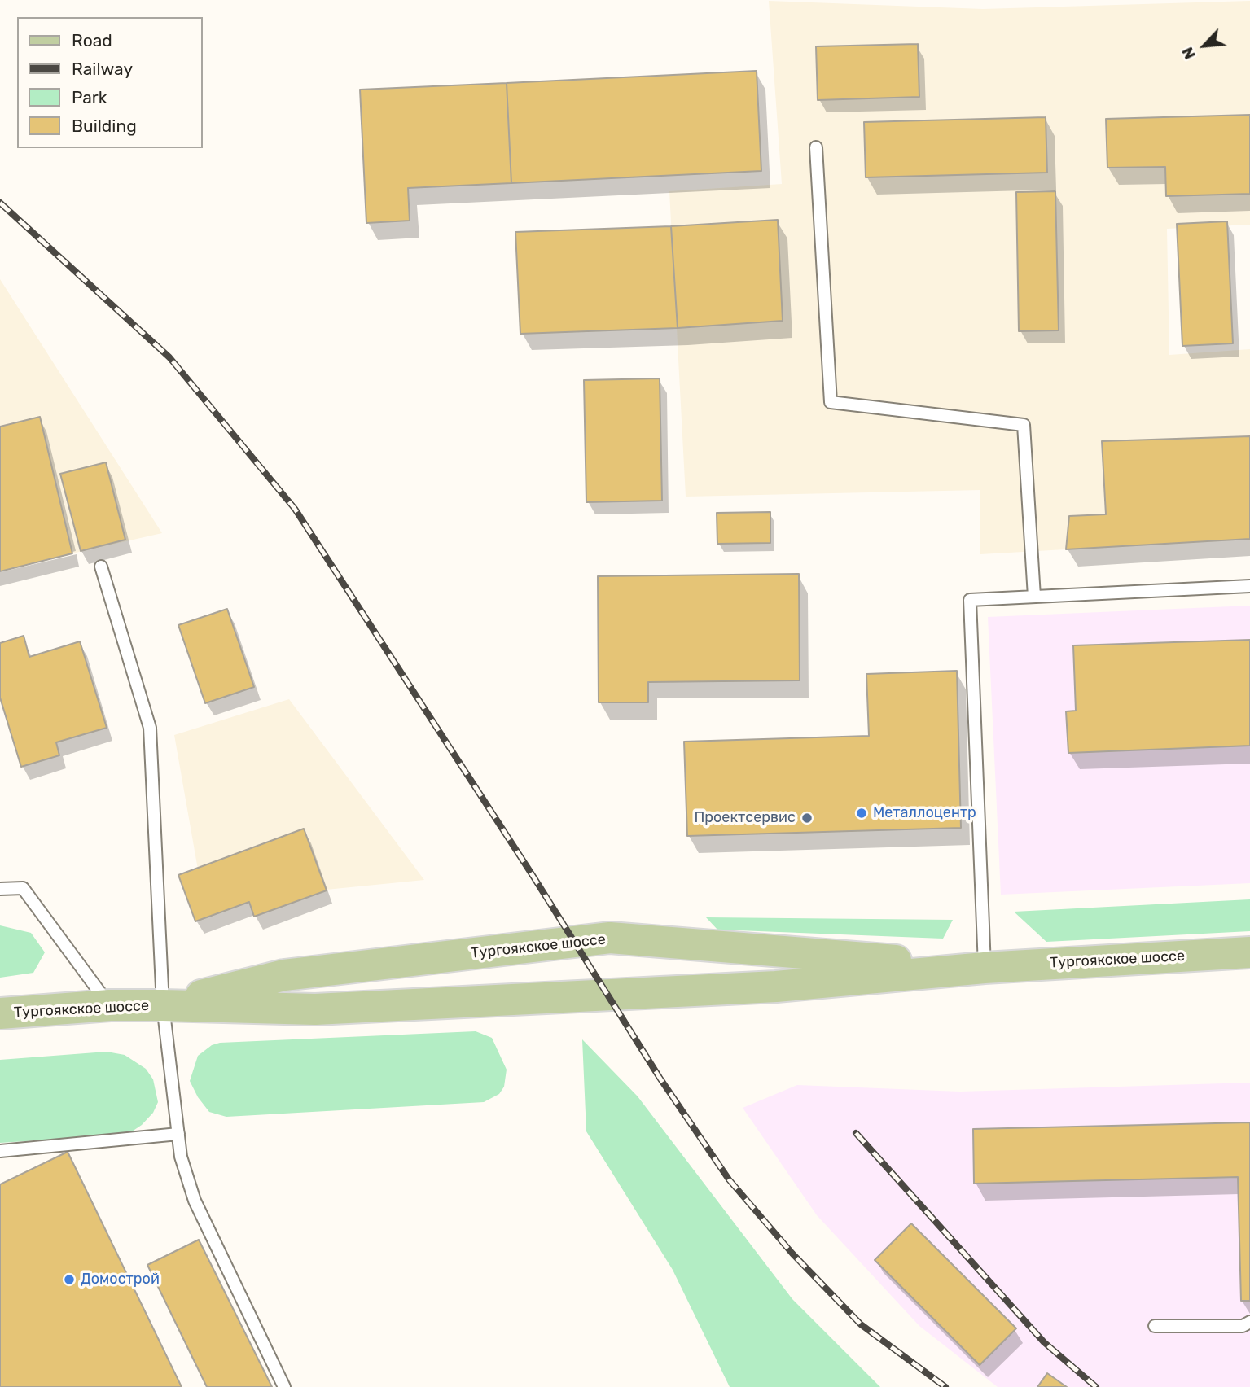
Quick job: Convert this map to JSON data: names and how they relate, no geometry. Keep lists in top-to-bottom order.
{
  "streets": {
    "main road": ["Тургоякское шоссе"]
  },
  "places": ["Металлоцентр", "Проектсервис", "Домострой"],
  "legend": [
    "Road",
    "Railway",
    "Park",
    "Building"
  ],
  "north": "bottom left"
}
